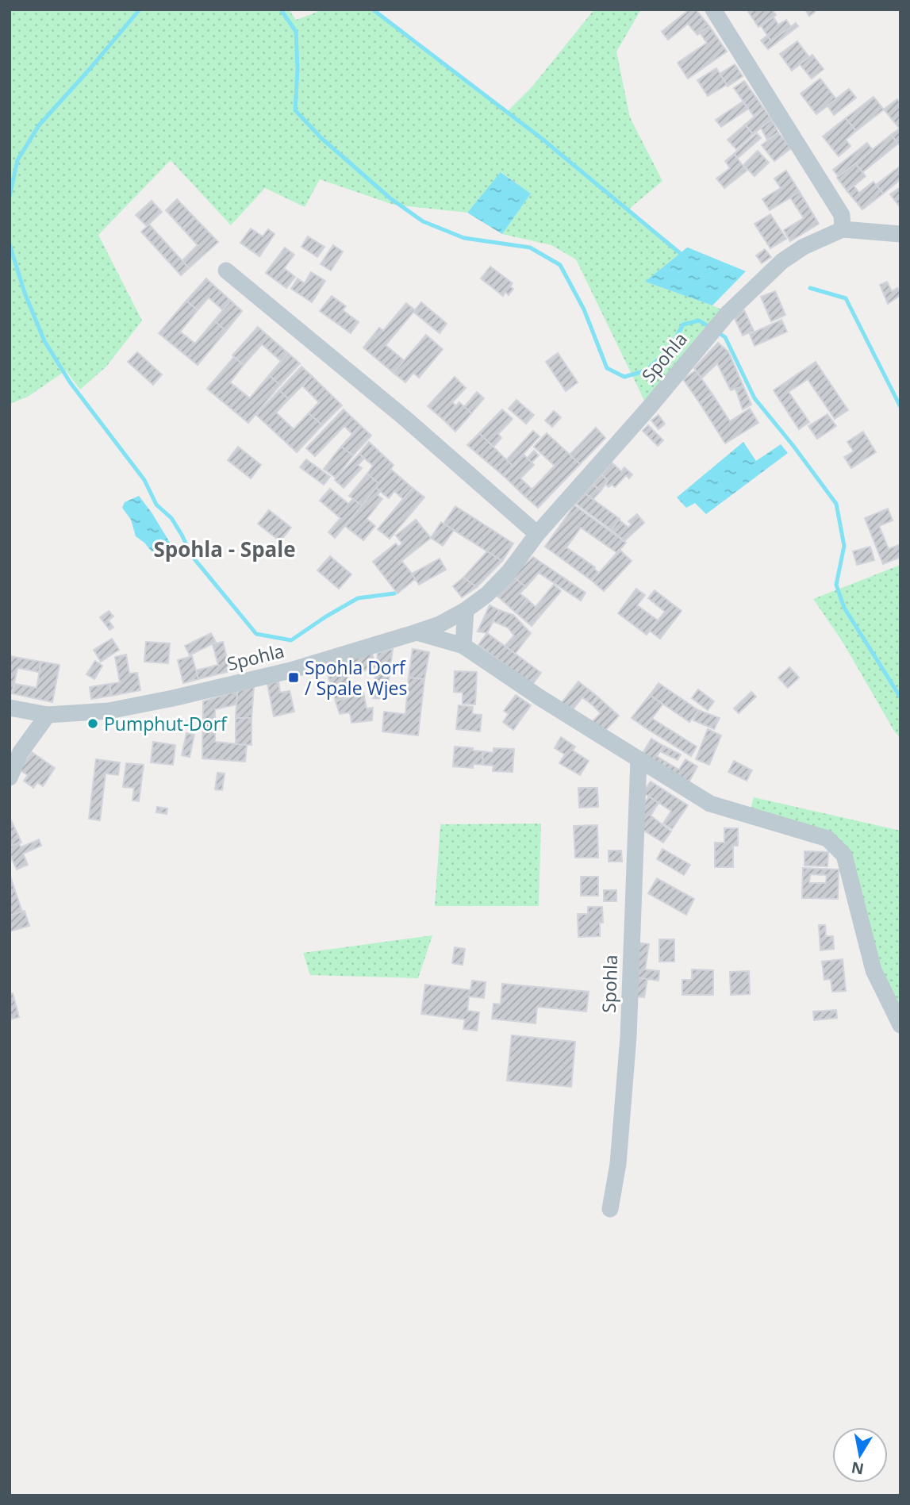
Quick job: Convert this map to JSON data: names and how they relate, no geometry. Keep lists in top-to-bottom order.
{
  "streets": {
    "street": ["Spohla"]
  },
  "districts": ["Spohla - Spale"],
  "places": {
    "transit": ["Spohla Dorf / Spale Wjes"],
    "other": ["Pumphut-Dorf"]
  },
  "north": "bottom"
}
